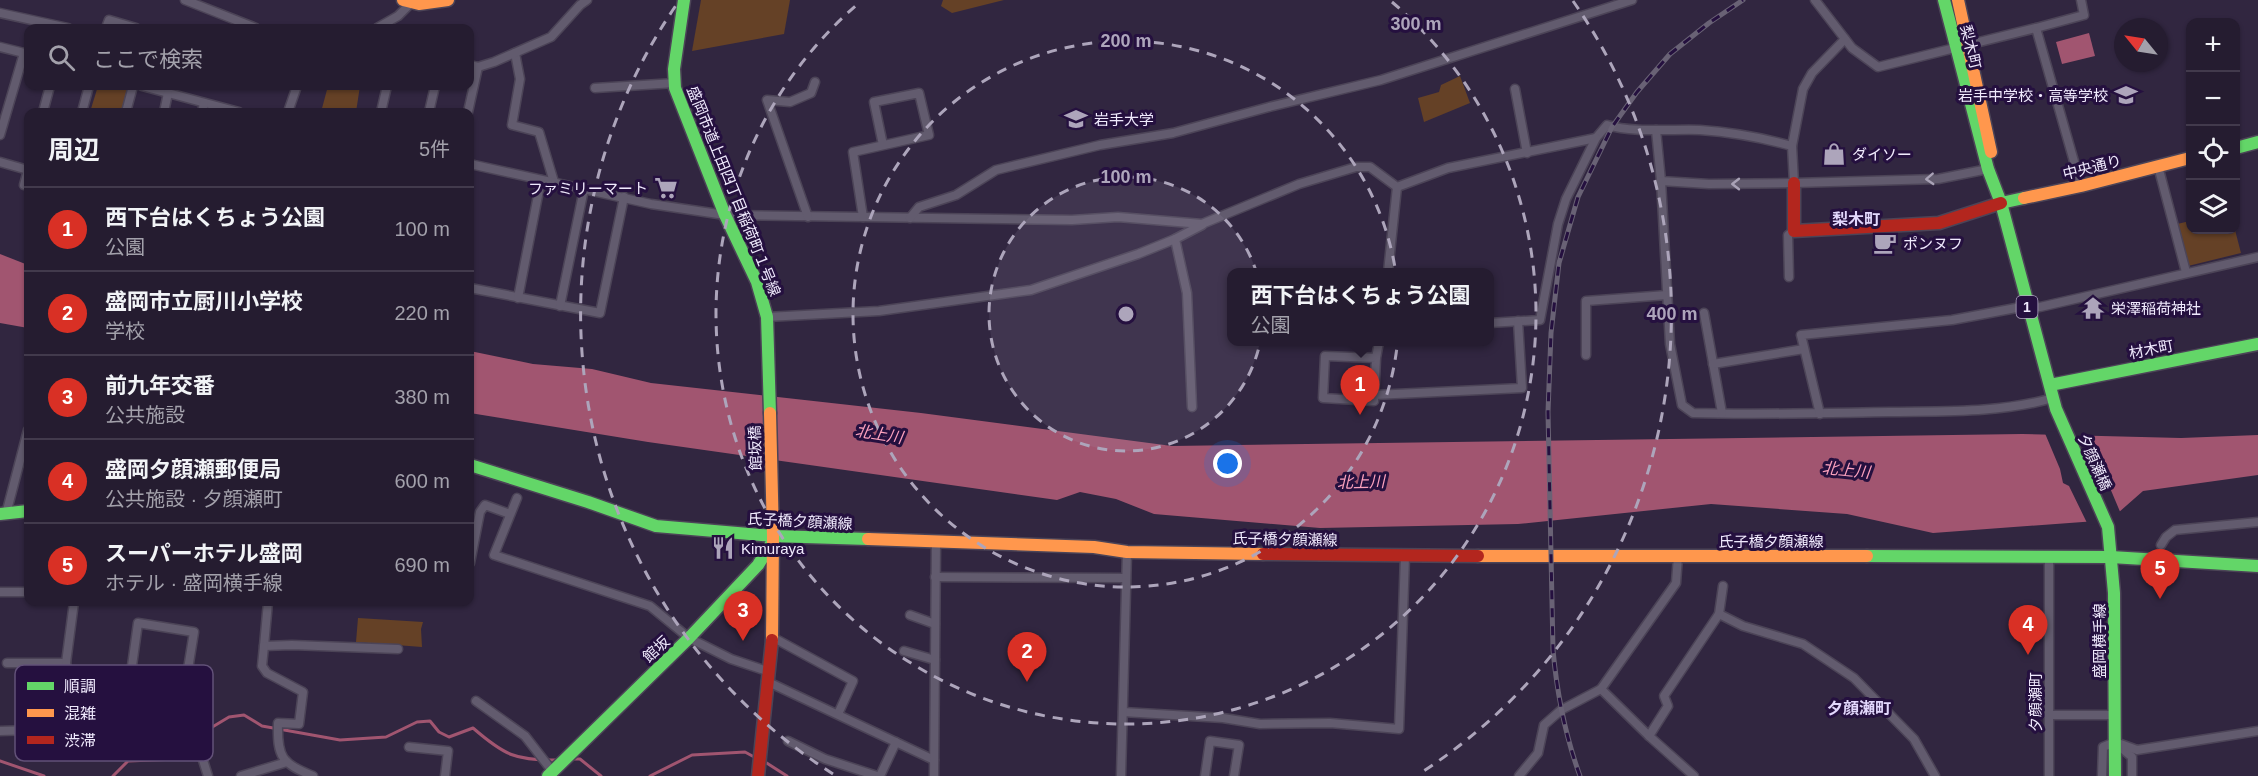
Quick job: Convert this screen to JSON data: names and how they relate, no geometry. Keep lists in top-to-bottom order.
{
  "streets": {
    "main road": [
      "梨木町",
      "中央通り",
      "盛岡市道上田四丁目稲荷町１号線",
      "1",
      "材木町",
      "館坂橋",
      "夕顔瀬橋",
      "氏子橋夕顔瀬線",
      "盛岡横手線",
      "館坂"
    ],
    "street": ["夕顔瀬町"]
  },
  "crossings": [
    ["梨木町", "中央通り"],
    ["梨木町", "1"],
    ["中央通り", "1"],
    ["盛岡市道上田四丁目稲荷町１号線", "館坂橋"],
    ["1", "材木町"],
    ["1", "夕顔瀬橋"],
    ["館坂橋", "氏子橋夕顔瀬線"],
    ["館坂橋", "館坂"],
    ["夕顔瀬橋", "盛岡横手線"],
    ["氏子橋夕顔瀬線", "盛岡横手線"],
    ["氏子橋夕顔瀬線", "館坂"],
    ["氏子橋夕顔瀬線", "夕顔瀬町"]
  ],
  "districts": ["梨木町", "夕顔瀬町"],
  "water": ["北上川"],
  "places": {
    "school or university": ["岩手中学校・高等学校", "岩手大学"],
    "shop": ["ダイソー"],
    "supermarket": ["ファミリーマート"],
    "cafe": ["ポンヌフ"],
    "temple": ["栄澤稲荷神社"],
    "restaurant": ["Kimuraya"]
  },
  "legend": ["順調", "混雑", "渋滞"],
  "north": "top left",
  "page": {
    "map_buttons": ["+", "−"],
    "search": "ここで検索",
    "heading": ["周辺", "5件"],
    "list": [
      {
        "mark": "1",
        "name": "西下台はくちょう公園",
        "note": "公園",
        "value": "100 m"
      },
      {
        "mark": "2",
        "name": "盛岡市立厨川小学校",
        "note": "学校",
        "value": "220 m"
      },
      {
        "mark": "3",
        "name": "前九年交番",
        "note": "公共施設",
        "value": "380 m"
      },
      {
        "mark": "4",
        "name": "盛岡夕顔瀬郵便局",
        "note": "公共施設 · 夕顔瀬町",
        "value": "600 m"
      },
      {
        "mark": "5",
        "name": "スーパーホテル盛岡",
        "note": "ホテル · 盛岡横手線",
        "value": "690 m"
      }
    ],
    "popup": ["西下台はくちょう公園", "公園"],
    "pins": [
      "1",
      "5",
      "3",
      "4",
      "2"
    ]
  },
  "rings": [
    "300 m",
    "200 m",
    "100 m",
    "400 m"
  ]
}
